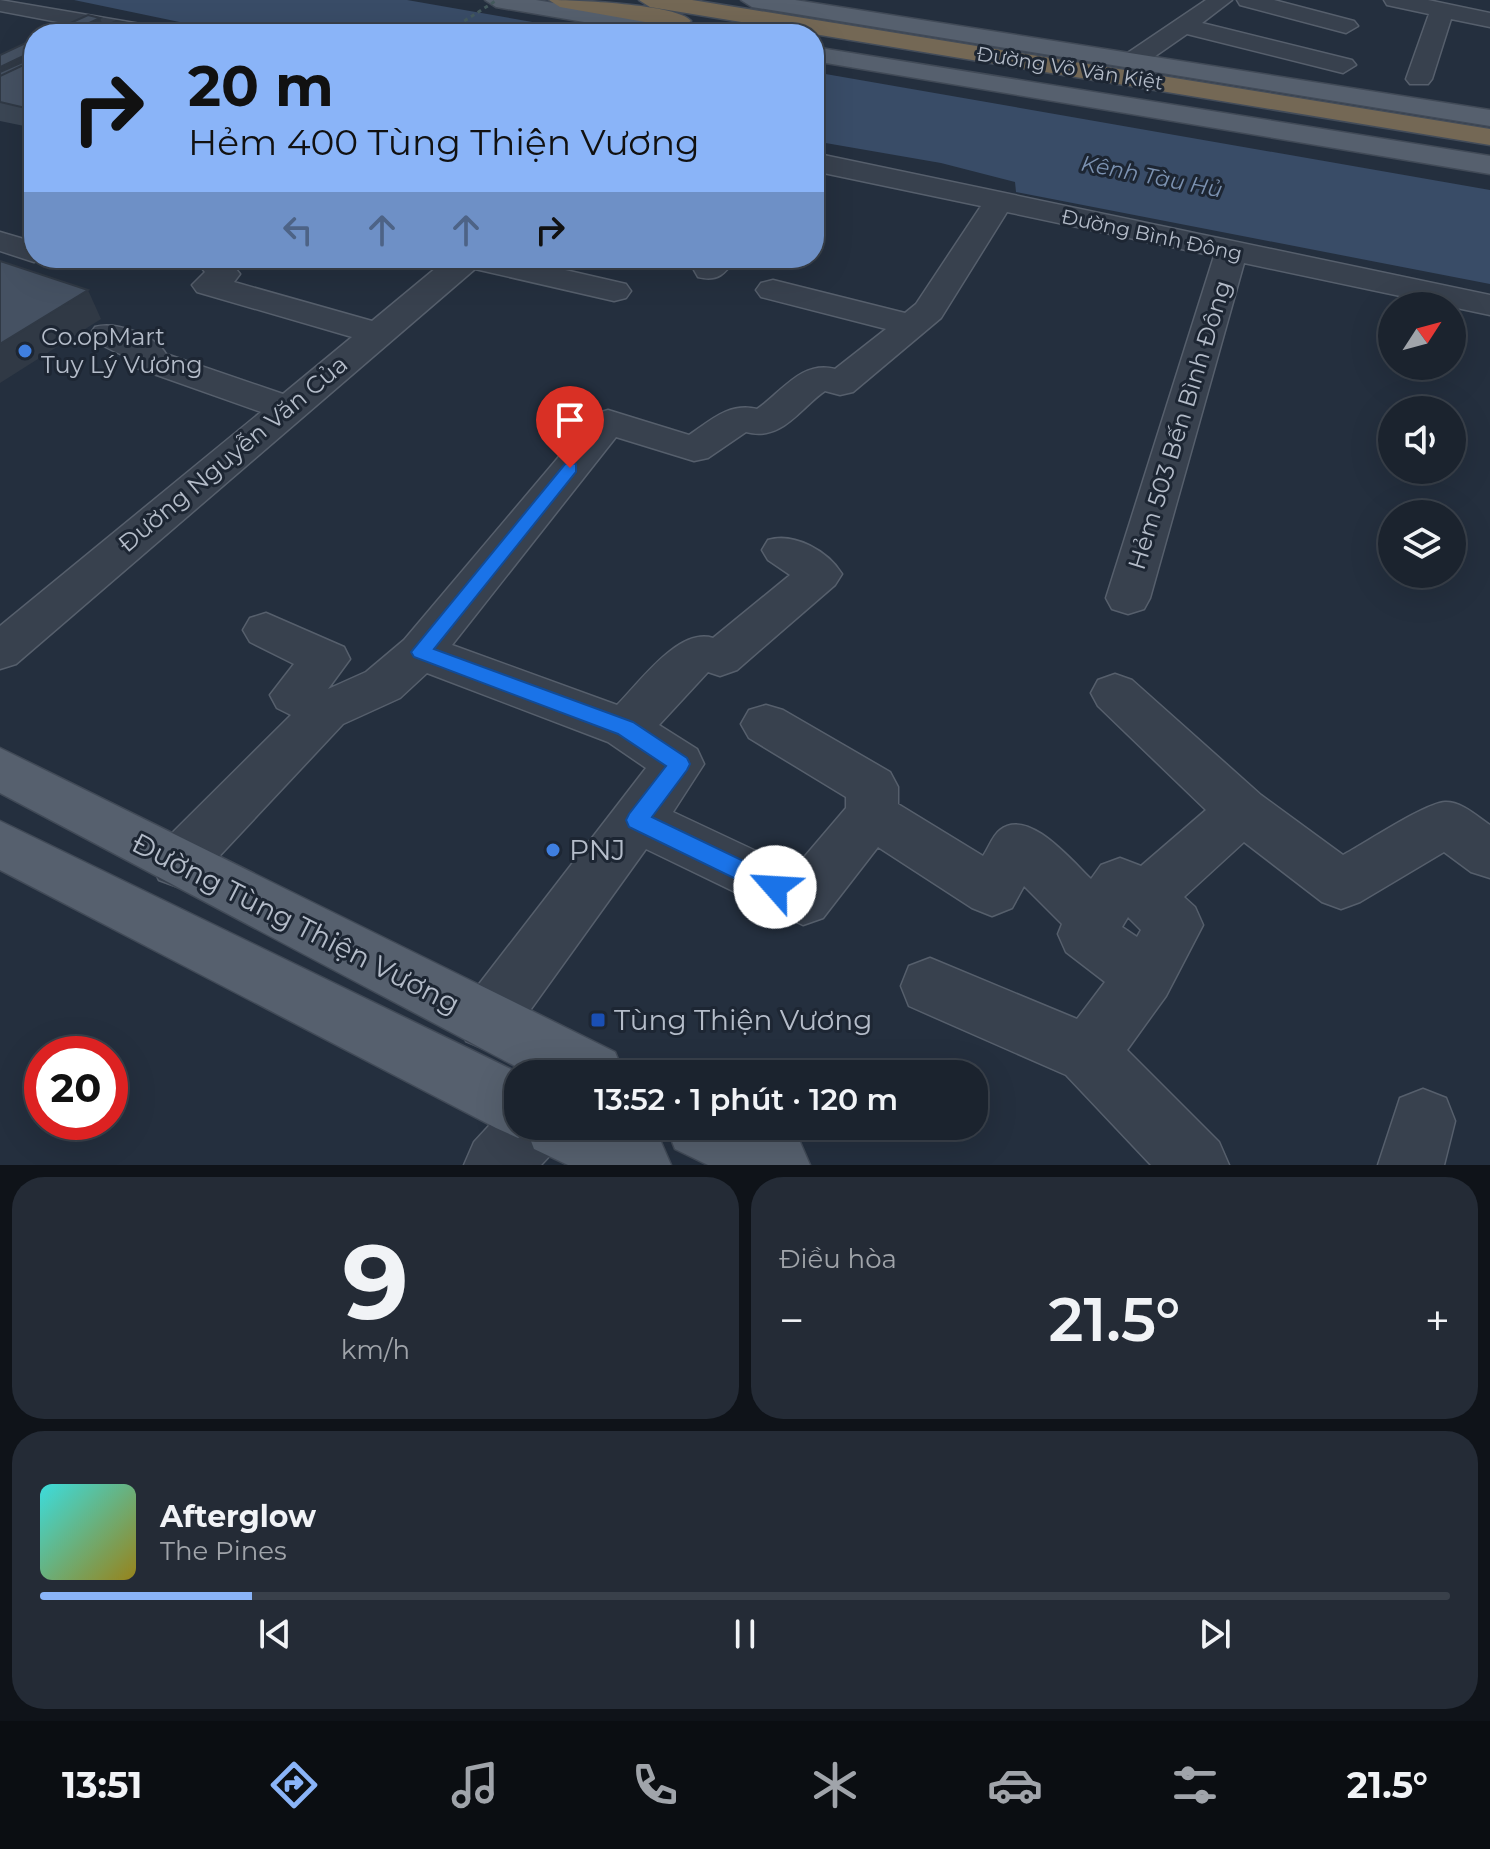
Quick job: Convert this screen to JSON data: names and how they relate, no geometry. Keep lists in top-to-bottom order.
{
  "streets": {
    "highway": ["Đường Võ Văn Kiệt"],
    "main road": ["Đường Tùng Thiện Vương"],
    "street": ["Đường Bình Đông", "Hẻm 503 Bến Bình Đông", "Đường Nguyễn Văn Của"]
  },
  "crossings": [
    ["Đường Bình Đông", "Hẻm 503 Bến Bình Đông"]
  ],
  "water": ["Kênh Tàu Hủ"],
  "places": {
    "other": ["Co.opMart Tuy Lý Vương", "PNJ"],
    "transit": ["Tùng Thiện Vương"]
  },
  "north": "top right",
  "page": {
    "turn": ["20 m", "Hẻm 400 Tùng Thiện Vương"],
    "limit": "20",
    "trip": "13:52 · 1 phút · 120 m",
    "tile": [
      ["9", "km/h"],
      "Điều hòa"
    ],
    "heat": ["−", "21.5°", "+"],
    "song": ["Afterglow", "The Pines"],
    "tabs": ["13:51", "21.5°"]
  }
}
